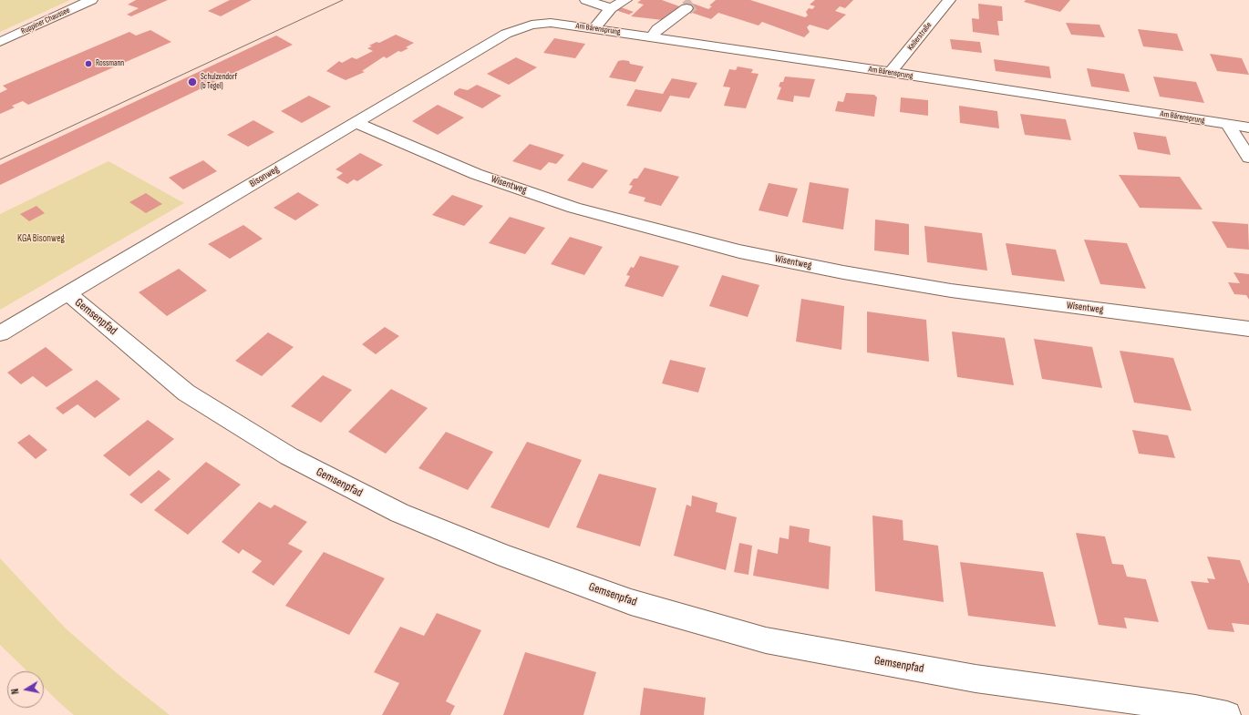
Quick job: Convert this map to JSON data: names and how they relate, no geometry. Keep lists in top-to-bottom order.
{
  "streets": {
    "street": [
      "Ruppiner Chaussee",
      "Am Bärensprung",
      "Keilerstraße",
      "Bisonweg",
      "Wisentweg",
      "Gemsenpfad"
    ]
  },
  "crossings": [
    ["Am Bärensprung", "Keilerstraße"],
    ["Am Bärensprung", "Bisonweg"],
    ["Bisonweg", "Wisentweg"],
    ["Bisonweg", "Gemsenpfad"]
  ],
  "parks": ["KGA Bisonweg"],
  "places": ["Rossmann", "Schulzendorf (b Tegel)"],
  "north": "left"
}
